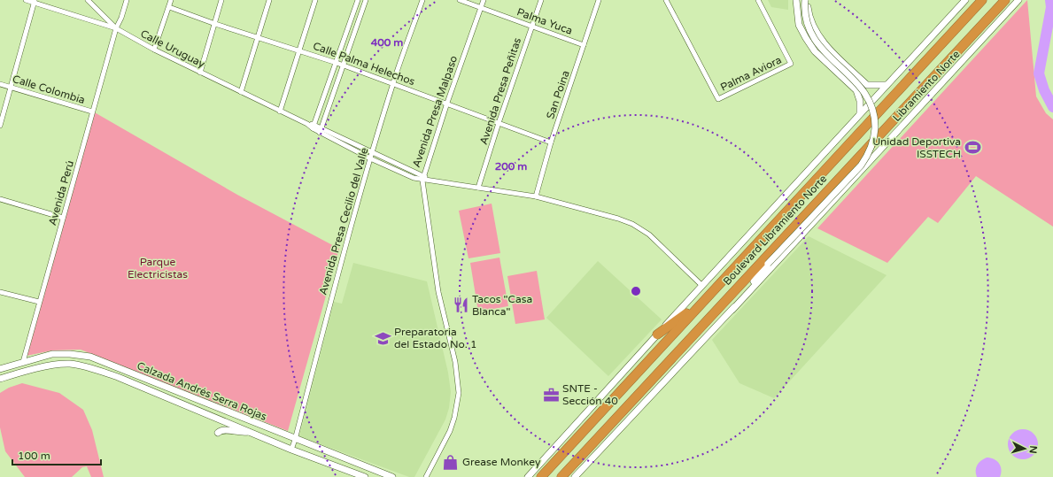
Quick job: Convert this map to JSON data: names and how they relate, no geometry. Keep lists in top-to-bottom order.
{
  "streets": {
    "highway": ["Boulevard Libramiento Norte"],
    "main road": ["Libramiento Norte", "Calzada Andrés Serra Rojas"],
    "street": [
      "Palma Yuca",
      "Calle Uruguay",
      "Calle Palma Helechos",
      "Palma Aviora",
      "Calle Colombia",
      "Avenida Presa Peñitas",
      "San Poina",
      "Avenida Presa Malpaso",
      "Avenida Perú",
      "Avenida Presa Cecilio del Valle"
    ]
  },
  "crossings": [
    ["Palma Yuca", "Avenida Presa Peñitas"],
    ["Palma Yuca", "San Poina"],
    ["Palma Yuca", "Avenida Presa Malpaso"],
    ["Calle Uruguay", "Avenida Perú"],
    ["Calle Palma Helechos", "Avenida Presa Peñitas"],
    ["Calle Palma Helechos", "San Poina"],
    ["Calle Palma Helechos", "Avenida Presa Malpaso"],
    ["Calle Palma Helechos", "Avenida Presa Cecilio del Valle"],
    ["Calle Colombia", "Avenida Perú"],
    ["Avenida Perú", "Calzada Andrés Serra Rojas"],
    ["Avenida Presa Cecilio del Valle", "Calzada Andrés Serra Rojas"]
  ],
  "parks": ["Parque Electricistas"],
  "places": {
    "sports": ["Unidad Deportiva ISSTECH"],
    "restaurant": ["Tacos \"Casa Blanca\""],
    "school or university": ["Preparatoria del Estado No. 1"],
    "office": ["SNTE - Sección 40"],
    "shop": ["Grease Monkey"]
  },
  "scale_bar": "100 m",
  "north": "right",
  "rings": ["400 m", "200 m"]
}
